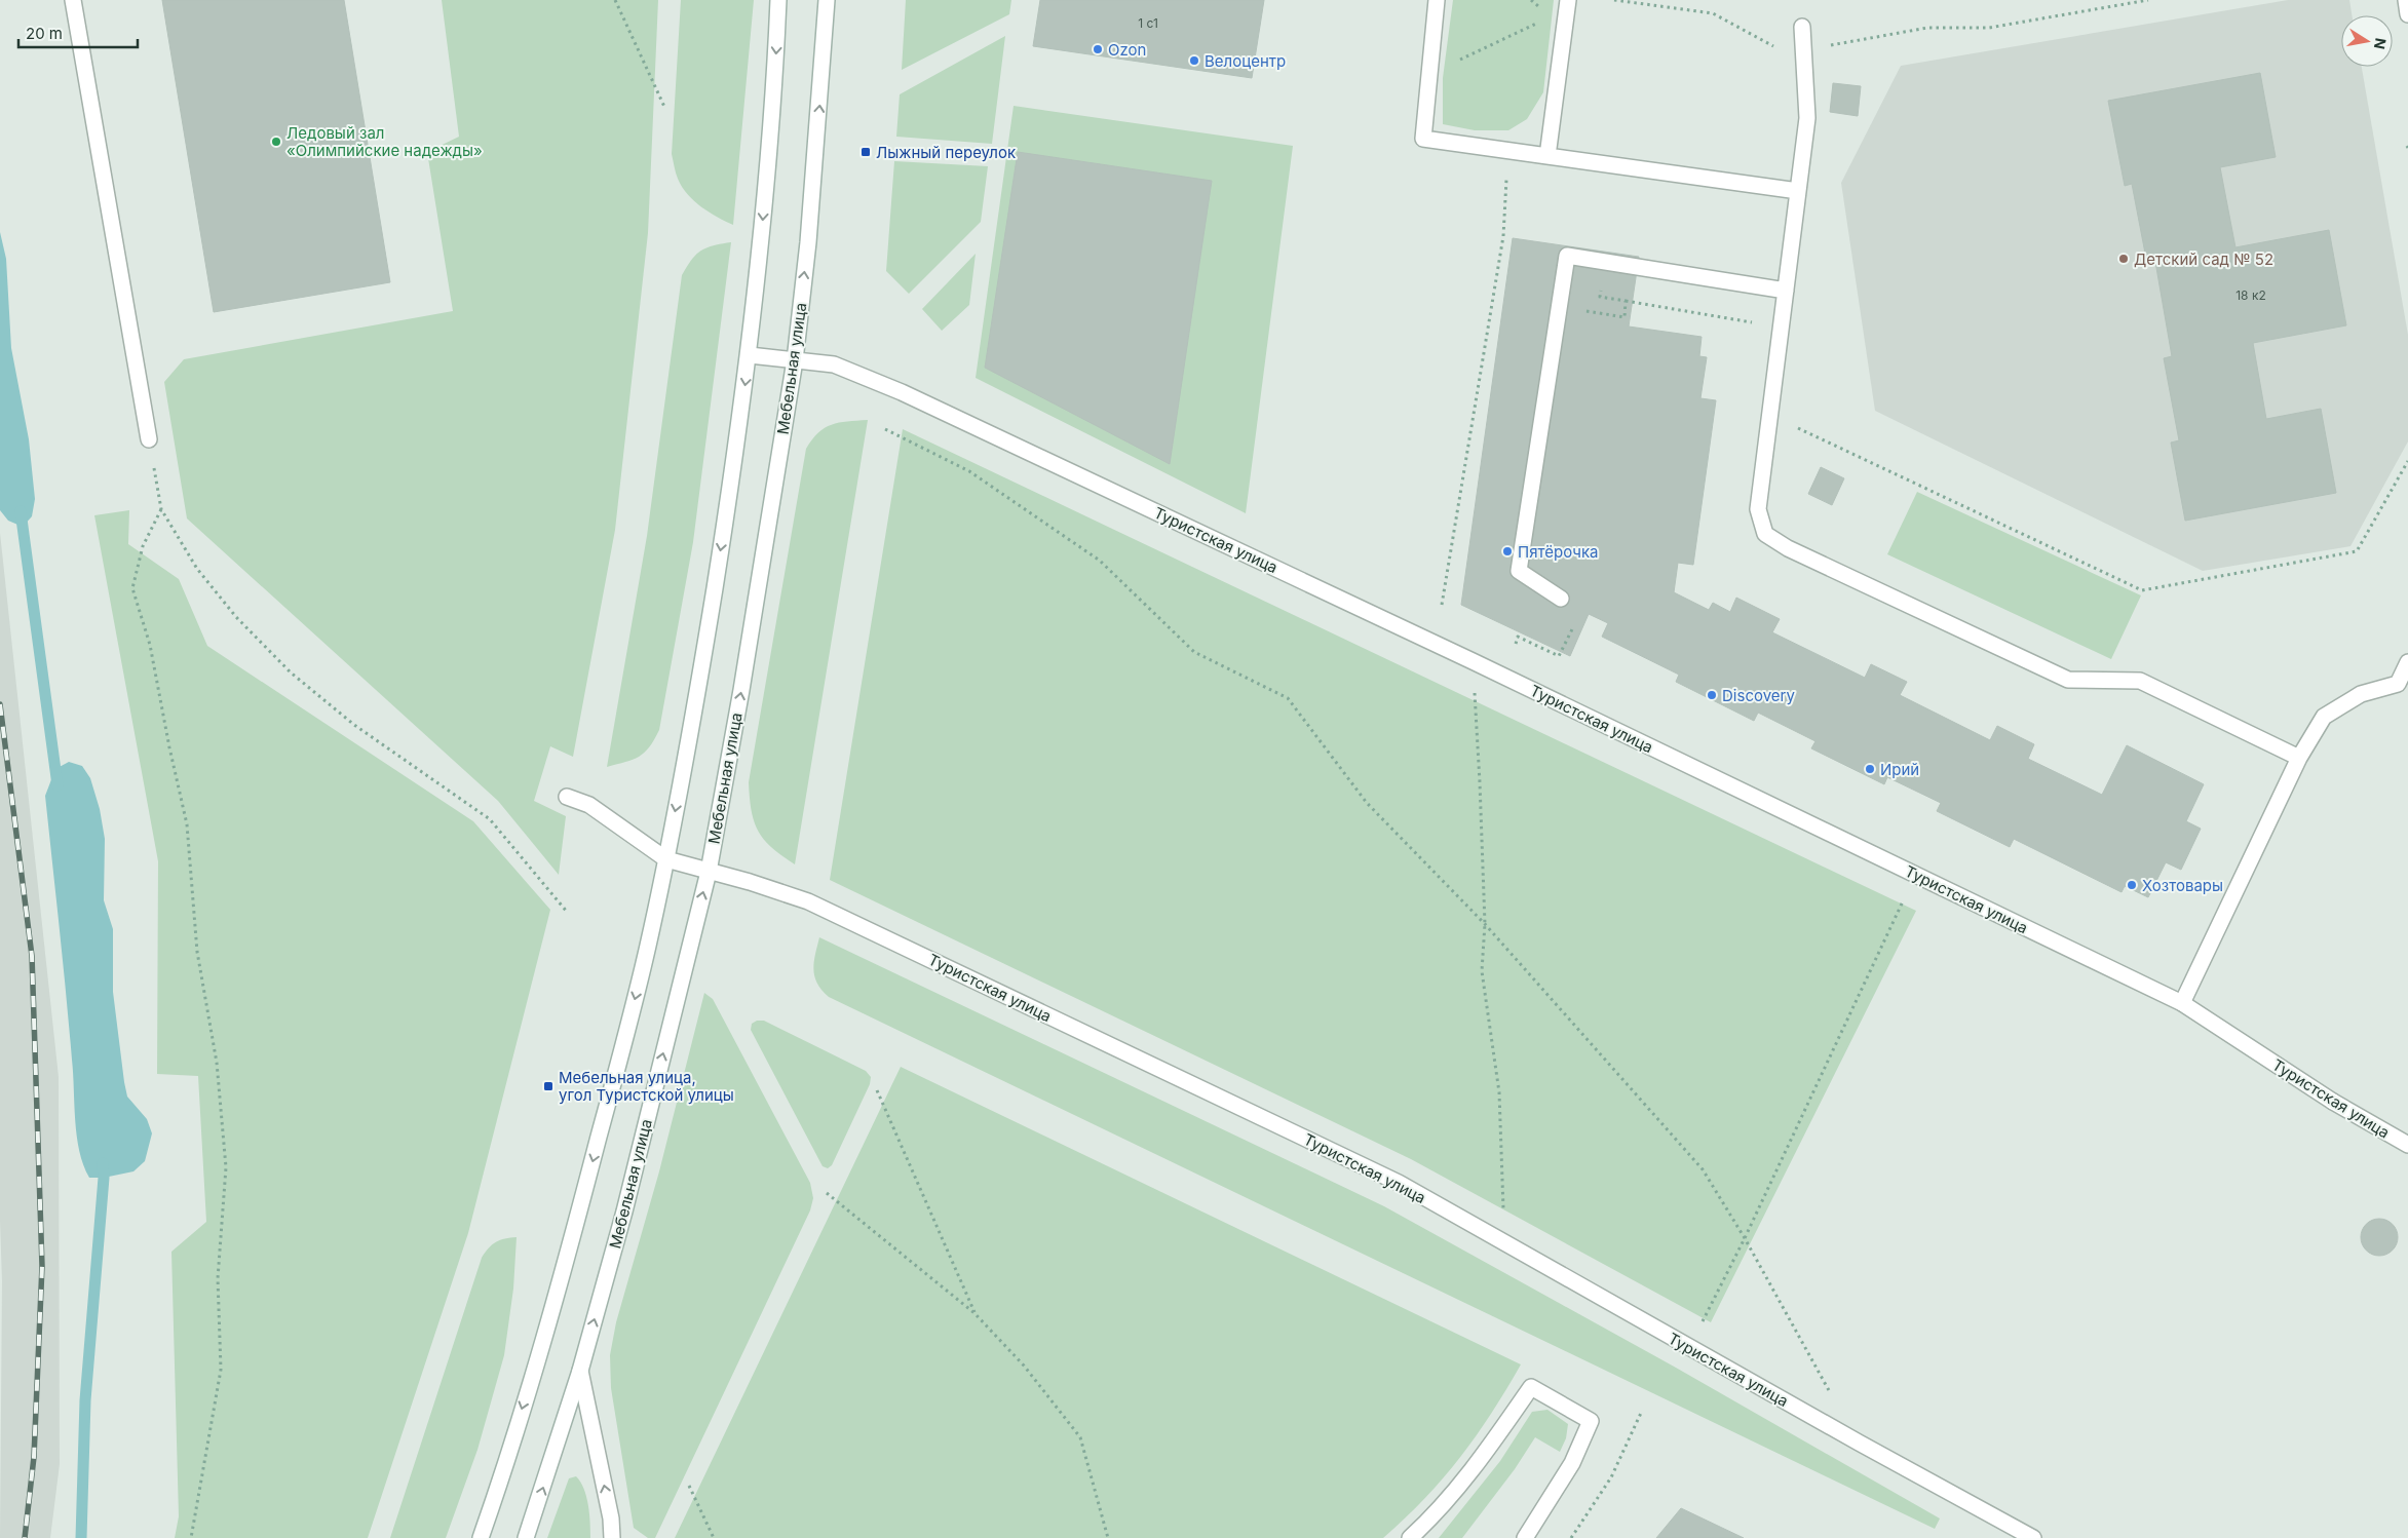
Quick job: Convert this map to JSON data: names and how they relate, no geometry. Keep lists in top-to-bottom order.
{
  "streets": {
    "street": ["Мебельная улица", "Туристская улица"]
  },
  "crossings": [
    ["Мебельная улица", "Туристская улица"]
  ],
  "places": {
    "other": [
      "Ozon",
      "Велоцентр",
      "Ледовый зал «Олимпийские надежды»",
      "Детский сад № 52",
      "Пятёрочка",
      "Discovery",
      "Ирий",
      "Хозтовары"
    ],
    "transit": ["Лыжный переулок", "Мебельная улица, угол Туристской улицы"]
  },
  "house_numbers": ["1 с1", "18 к2"],
  "scale_bar": "20 m",
  "north": "right"
}
